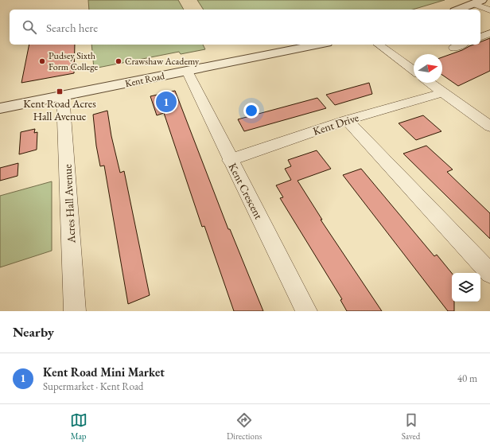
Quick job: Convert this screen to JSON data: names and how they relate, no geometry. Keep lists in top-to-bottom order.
{
  "streets": {
    "street": [
      "Kent Road",
      "Kent Drive",
      "Kent Crescent",
      "Acres Hall Avenue"
    ]
  },
  "crossings": [
    ["Kent Road", "Kent Crescent"],
    ["Kent Road", "Acres Hall Avenue"],
    ["Kent Drive", "Kent Crescent"]
  ],
  "places": {
    "other": ["Pudsey Sixth Form College", "Crawshaw Academy"],
    "transit": ["Kent Road Acres Hall Avenue"]
  },
  "north": "right",
  "page": {
    "search": "Search here",
    "pins": "1",
    "heading": "Nearby",
    "list": [
      {
        "mark": "1",
        "name": "Kent Road Mini Market",
        "note": "Supermarket · Kent Road",
        "value": "40 m"
      }
    ],
    "nav": ["Map", "Directions", "Saved"]
  }
}
